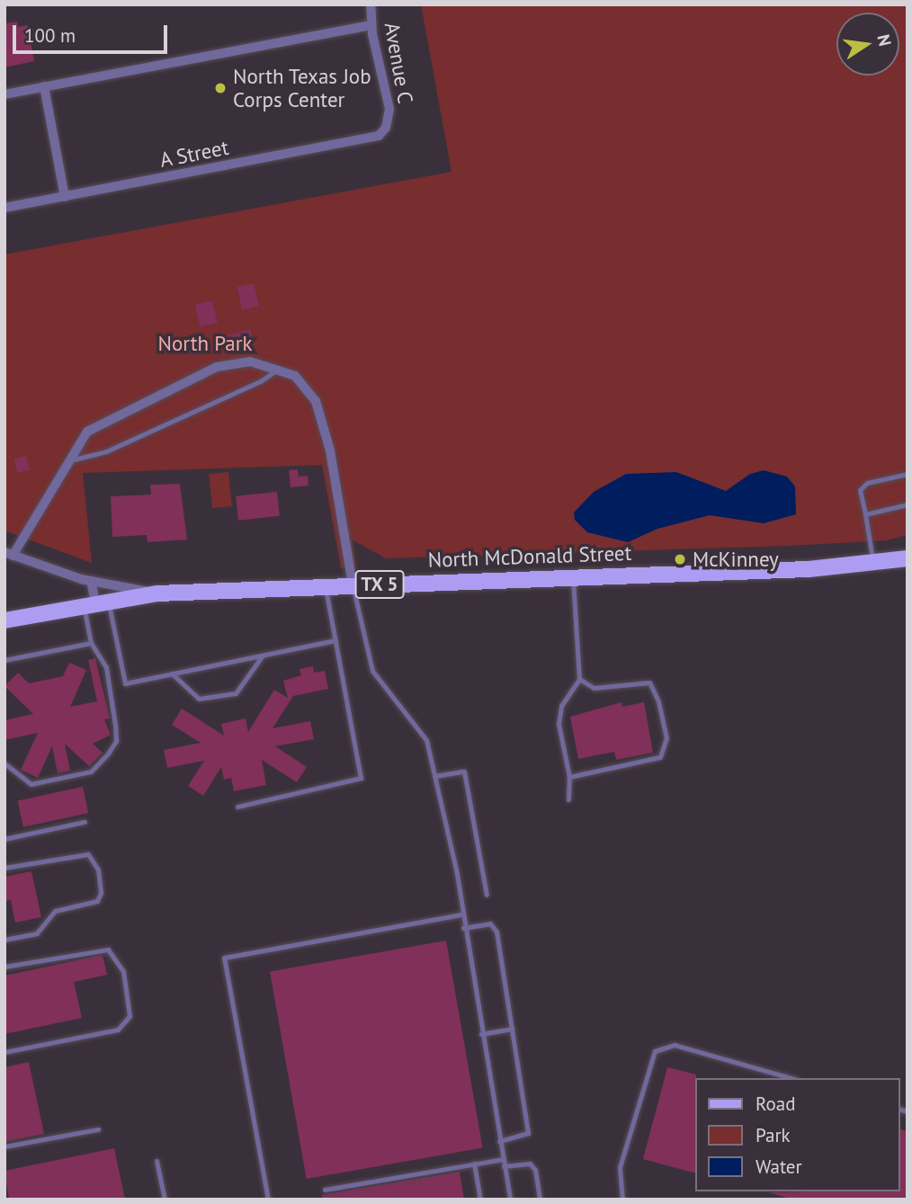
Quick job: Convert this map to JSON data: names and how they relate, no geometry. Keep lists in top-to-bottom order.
{
  "streets": {
    "main road": ["North McDonald Street", "TX 5"],
    "street": ["Avenue C", "A Street"]
  },
  "crossings": [
    ["Avenue C", "A Street"]
  ],
  "parks": ["North Park"],
  "places": ["North Texas Job Corps Center", "McKinney"],
  "legend": ["Road", "Park", "Water"],
  "scale_bar": "100 m",
  "north": "right"
}
